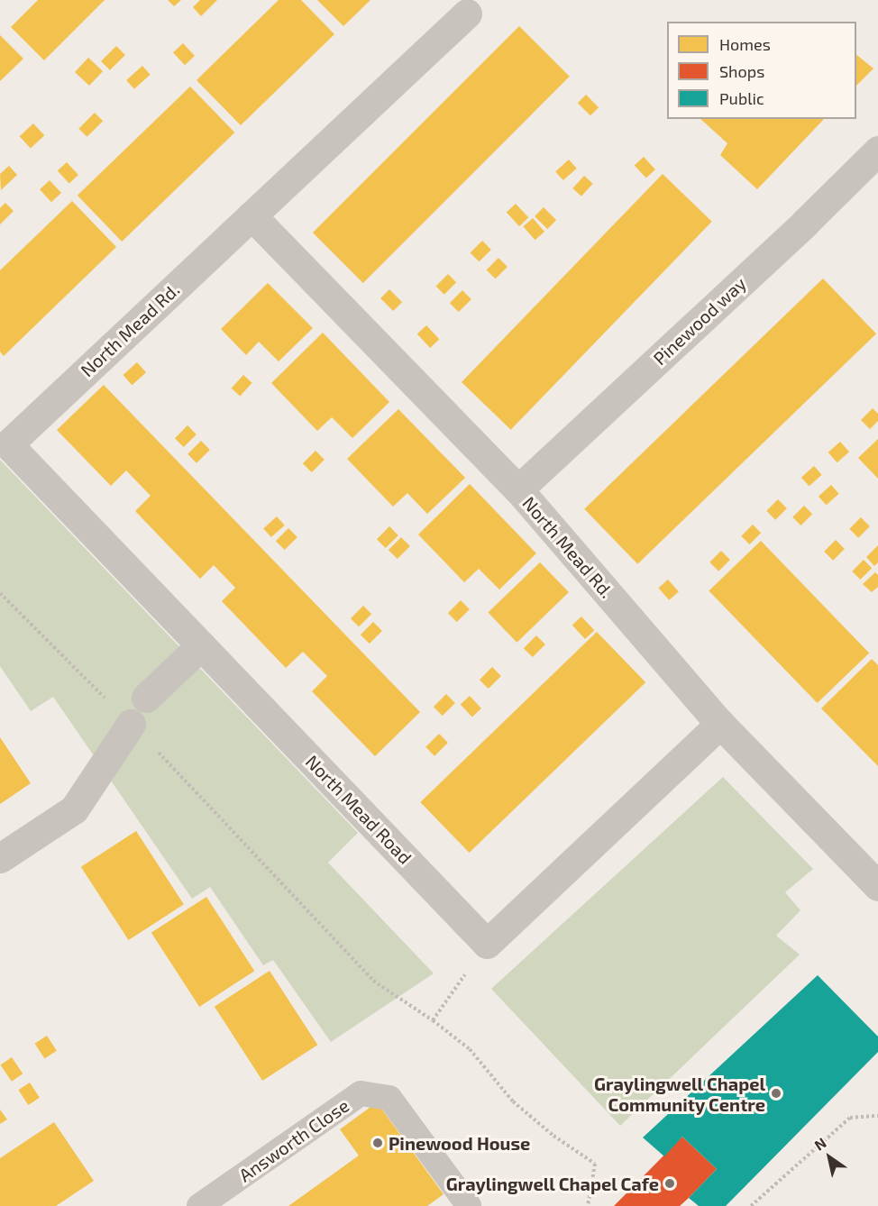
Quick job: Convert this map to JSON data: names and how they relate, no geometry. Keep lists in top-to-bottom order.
{
  "streets": {
    "street": ["Pinewood way", "North Mead Rd.", "North Mead Road"],
    "lane": ["Answorth Close"]
  },
  "crossings": [
    ["Pinewood way", "North Mead Rd."],
    ["North Mead Rd.", "North Mead Road"]
  ],
  "places": ["Graylingwell Chapel Community Centre", "Pinewood House", "Graylingwell Chapel Cafe"],
  "legend": ["Homes", "Shops", "Public"],
  "north": "top left"
}
